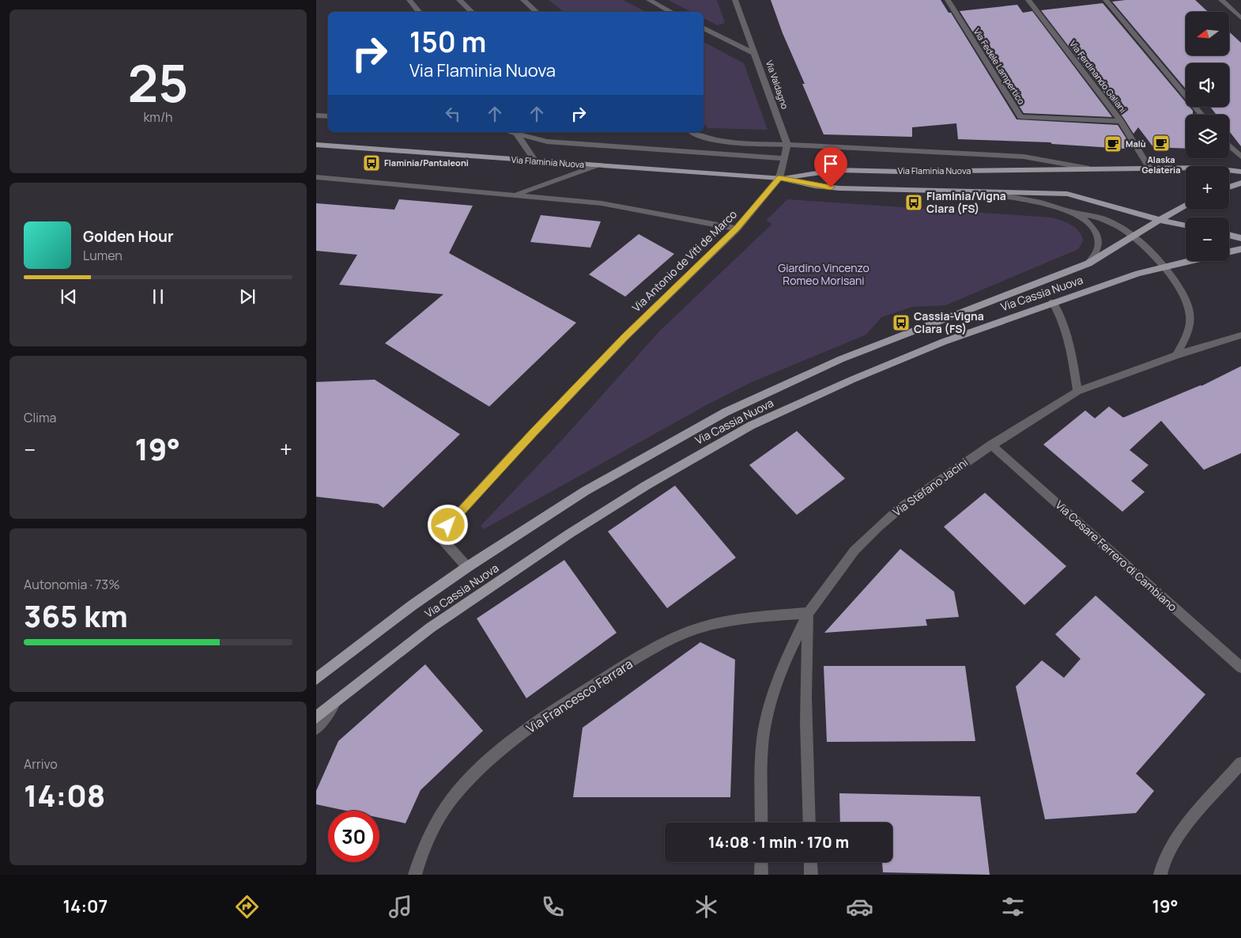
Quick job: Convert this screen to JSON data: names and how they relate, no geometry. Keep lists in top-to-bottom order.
{
  "streets": {
    "main road": ["Via Flaminia Nuova", "Via Cassia Nuova"],
    "street": [
      "Via Fedele Lampertico",
      "Via Ferdinando Galiani",
      "Via Valdagno",
      "Via Antonio de Viti de Marco",
      "Via Stefano Jacini",
      "Via Cesare Ferrero di Cambiano",
      "Via Francesco Ferrara"
    ]
  },
  "crossings": [
    ["Via Fedele Lampertico", "Via Ferdinando Galiani"],
    ["Via Ferdinando Galiani", "Via Flaminia Nuova"],
    ["Via Valdagno", "Via Flaminia Nuova"],
    ["Via Flaminia Nuova", "Via Antonio de Viti de Marco"],
    ["Via Flaminia Nuova", "Via Cassia Nuova"],
    ["Via Antonio de Viti de Marco", "Via Cassia Nuova"],
    ["Via Stefano Jacini", "Via Cesare Ferrero di Cambiano"],
    ["Via Stefano Jacini", "Via Francesco Ferrara"]
  ],
  "parks": ["Giardino Vincenzo Romeo Morisani"],
  "places": {
    "cafe": ["Alaska Gelateria", "Malù"],
    "bus stop": ["Flaminia/Pantaleoni", "Flaminia/Vigna Clara (FS)", "Cassia-Vigna Clara (FS)"]
  },
  "north": "left",
  "page": {
    "tile": [
      ["25", "km/h"],
      "Clima",
      ["Autonomia · 73%", "365 km"],
      ["Arrivo", "14:08"]
    ],
    "map_buttons": ["+", "−"],
    "turn": ["150 m", "Via Flaminia Nuova"],
    "song": ["Golden Hour", "Lumen"],
    "heat": ["−", "19°", "+"],
    "limit": "30",
    "trip": "14:08 · 1 min · 170 m",
    "tabs": ["14:07", "19°"]
  }
}
